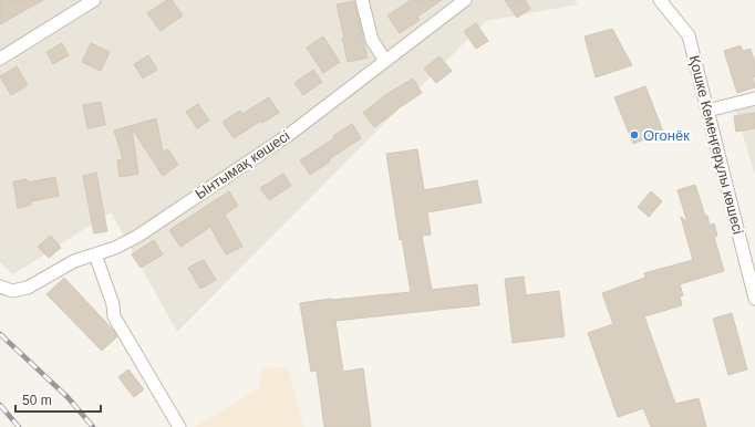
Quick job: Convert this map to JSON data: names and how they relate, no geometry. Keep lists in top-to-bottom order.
{
  "streets": {
    "street": ["Қошке Кемеңгерұлы көшесі", "Ынтымақ көшесі"]
  },
  "places": ["Огонёк"],
  "scale_bar": "50 m"
}
